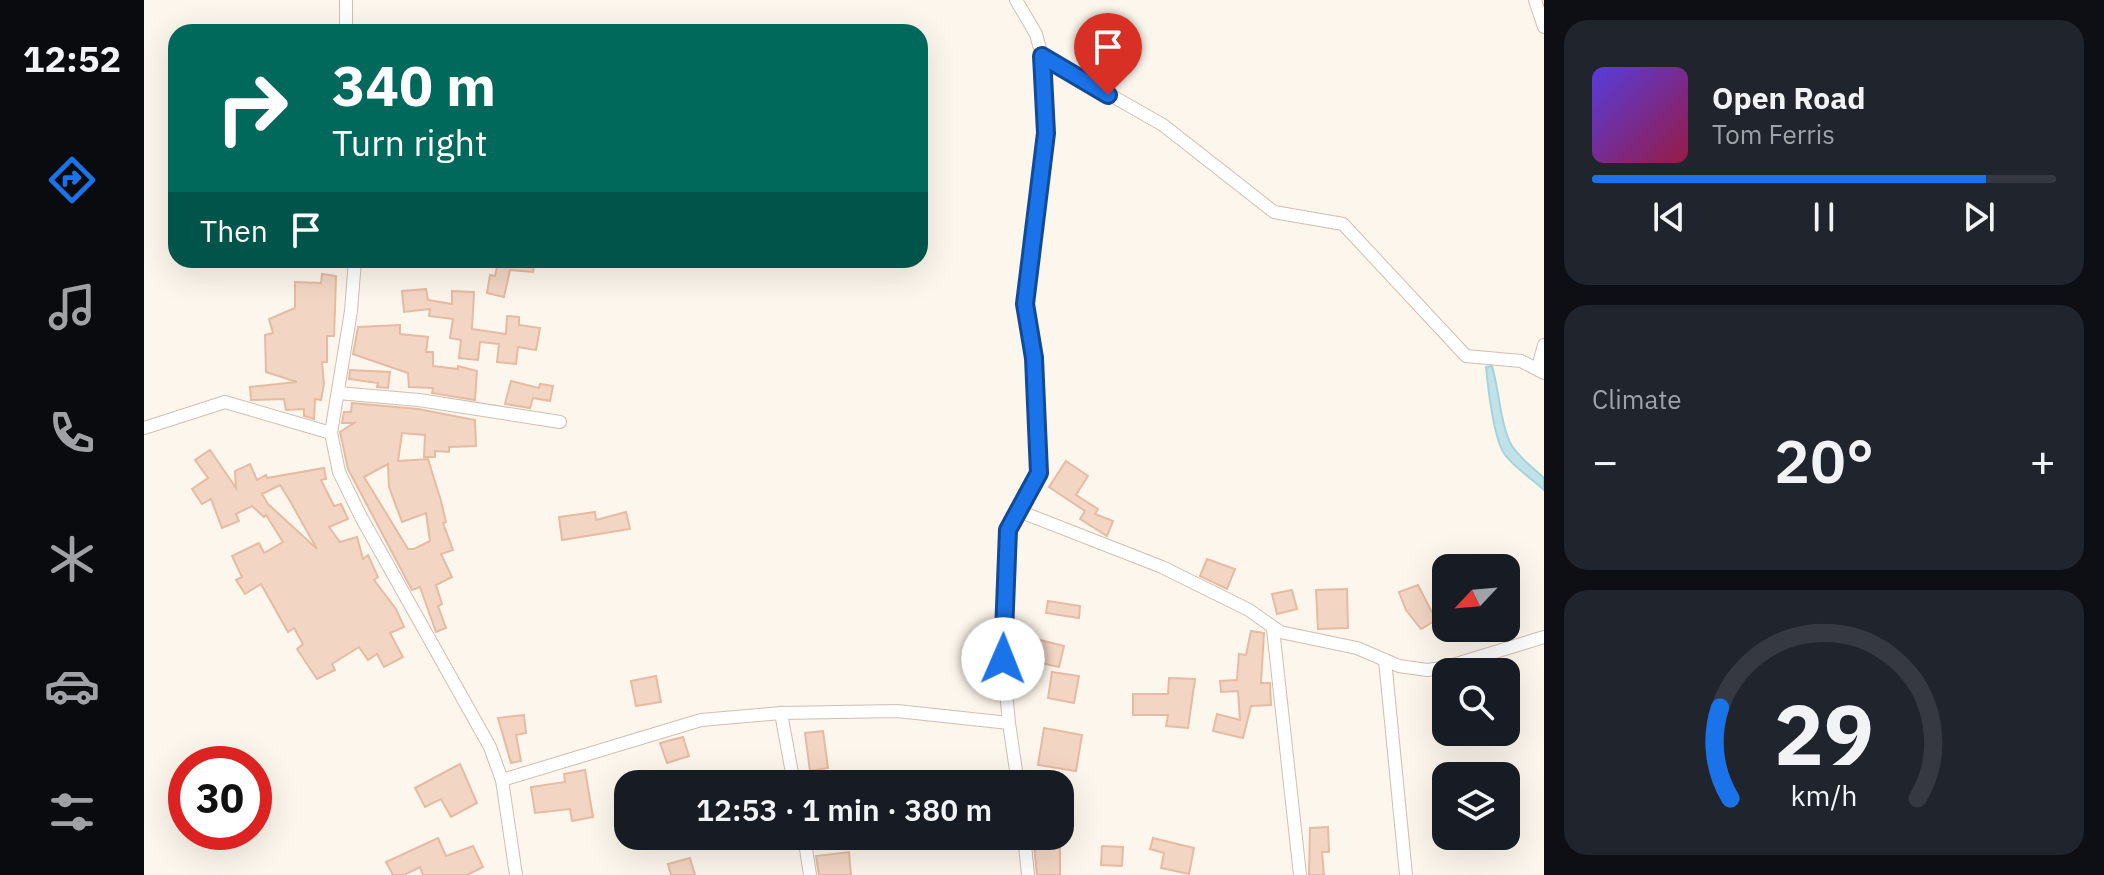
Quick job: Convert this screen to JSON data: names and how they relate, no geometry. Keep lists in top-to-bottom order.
{
  "north": "bottom left",
  "page": {
    "tabs": "12:52",
    "turn": ["340 m", "Turn right"],
    "song": ["Open Road", "Tom Ferris"],
    "then": "Then",
    "tile": "Climate",
    "heat": ["−", "20°", "+"],
    "limit": "30",
    "trip": "12:53 · 1 min · 380 m",
    "gauge": ["29", "km/h"]
  }
}
